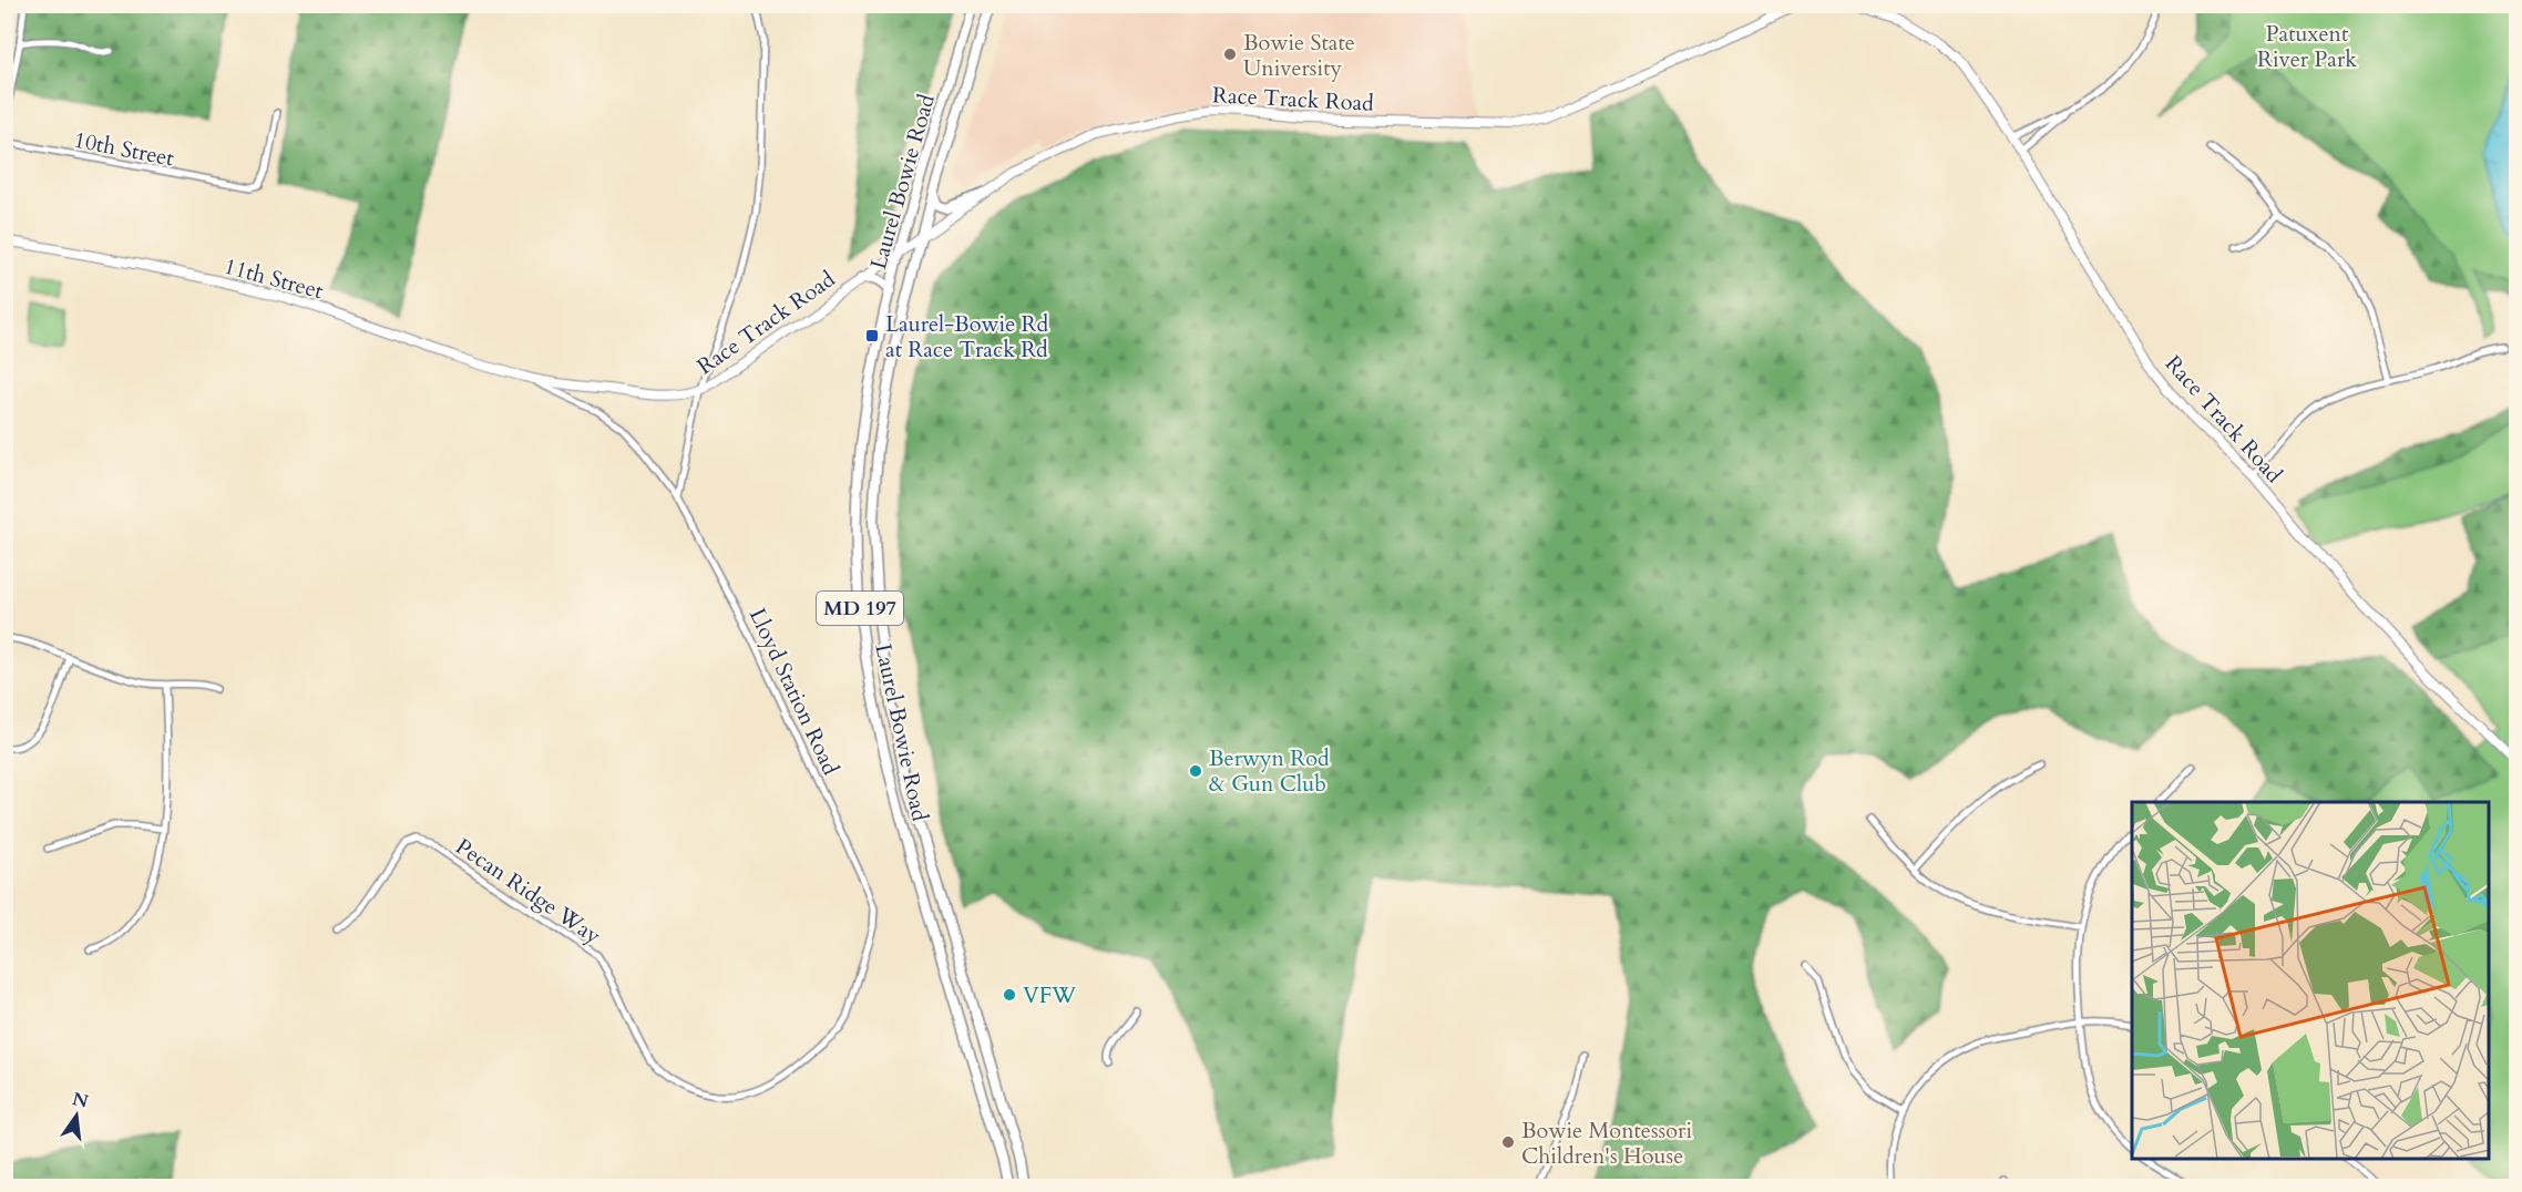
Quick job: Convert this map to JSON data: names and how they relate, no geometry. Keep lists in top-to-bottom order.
{
  "streets": {
    "main road": ["Laurel Bowie Road", "MD 197"],
    "street": [
      "Race Track Road",
      "10th Street",
      "11th Street",
      "Lloyd Station Road",
      "Pecan Ridge Way"
    ]
  },
  "crossings": [
    ["Race Track Road", "Laurel Bowie Road"],
    ["Race Track Road", "11th Street"],
    ["Race Track Road", "Lloyd Station Road"],
    ["11th Street", "Lloyd Station Road"],
    ["Lloyd Station Road", "Pecan Ridge Way"]
  ],
  "parks": ["Patuxent River Park"],
  "places": {
    "other": [
      "Bowie State University",
      "Berwyn Rod & Gun Club",
      "VFW",
      "Bowie Montessori Children's House"
    ],
    "transit": ["Laurel-Bowie Rd at Race Track Rd"]
  },
  "north": "top"
}
